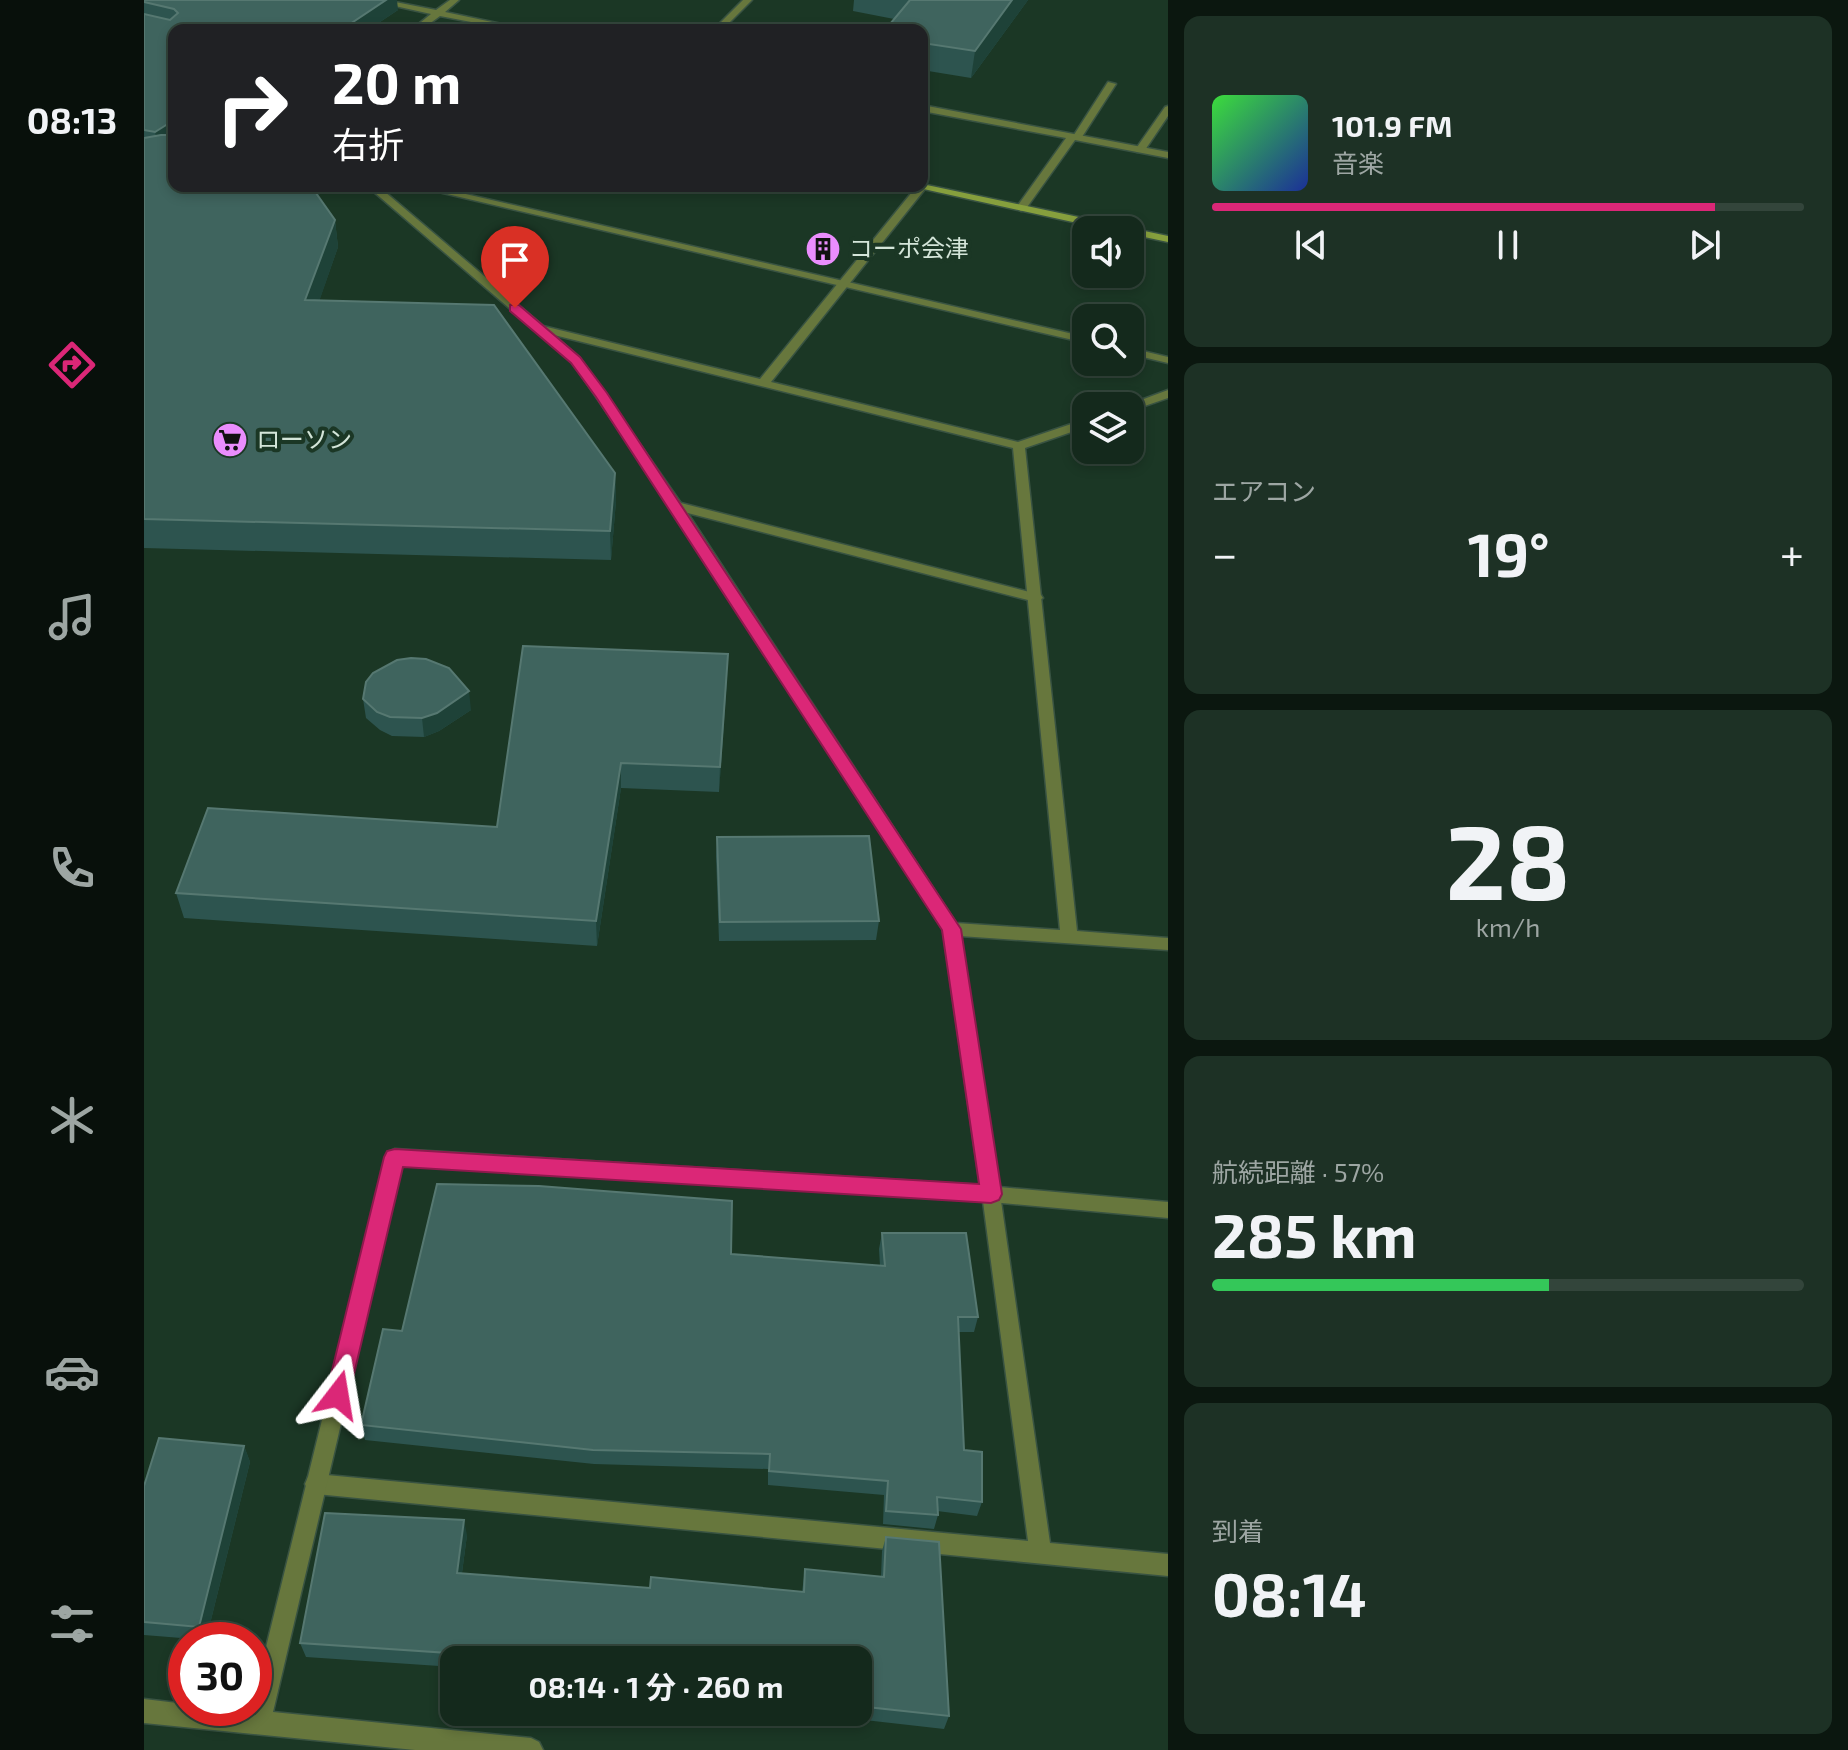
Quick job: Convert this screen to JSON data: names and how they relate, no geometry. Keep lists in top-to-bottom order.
{
  "places": {
    "building": ["コーポ会津"],
    "supermarket": ["ローソン"]
  },
  "page": {
    "tabs": "08:13",
    "turn": ["20 m", "右折"],
    "song": ["101.9 FM", "音楽"],
    "tile": [
      "エアコン",
      ["28", "km/h"],
      ["航続距離 · 57%", "285 km"],
      ["到着", "08:14"]
    ],
    "heat": ["−", "19°", "+"],
    "limit": "30",
    "trip": "08:14 · 1 分 · 260 m"
  }
}
